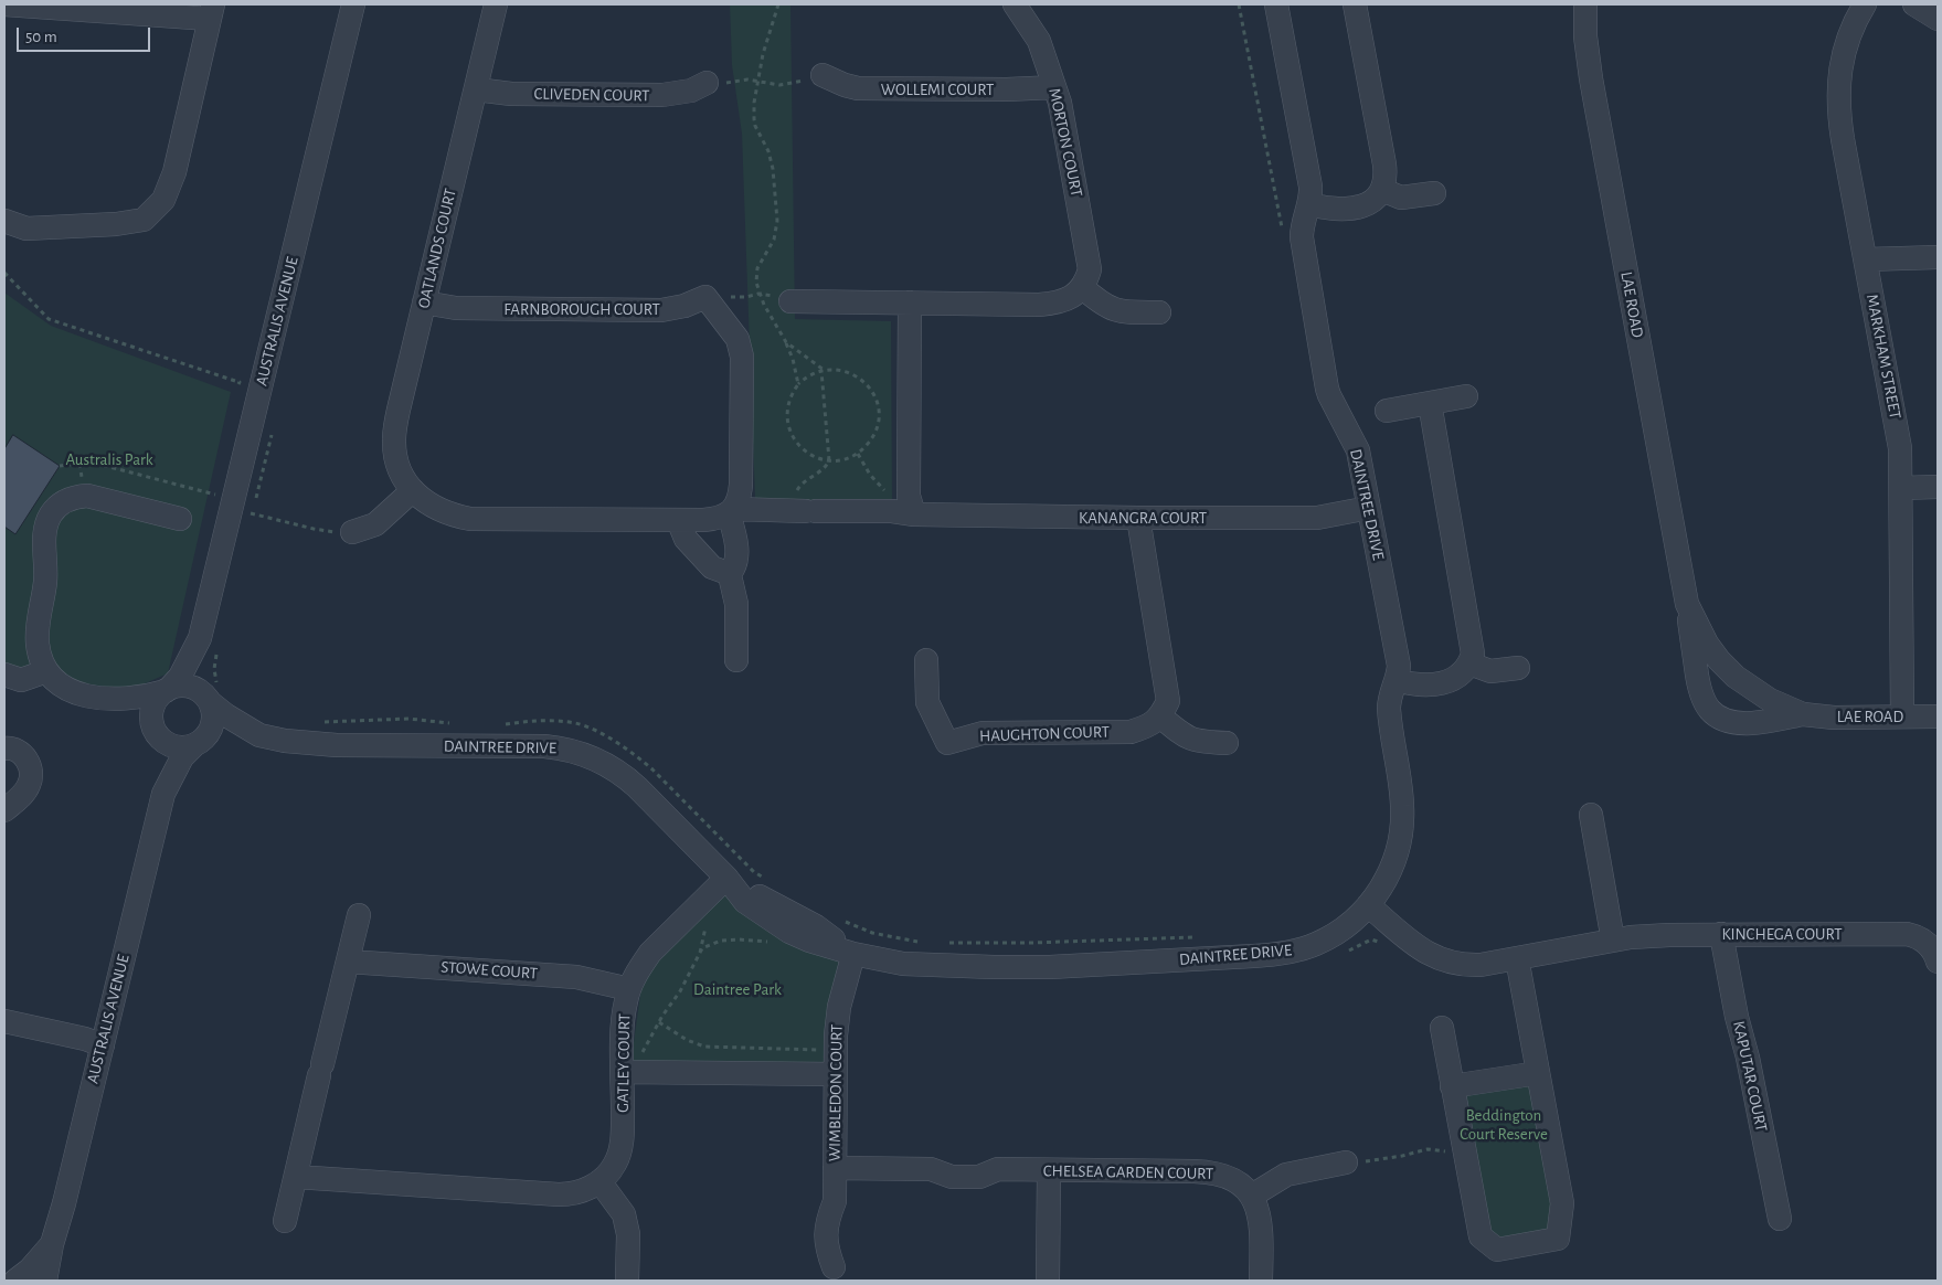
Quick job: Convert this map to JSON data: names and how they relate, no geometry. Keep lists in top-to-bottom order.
{
  "streets": {
    "street": [
      "WOLLEMI COURT",
      "CLIVEDEN COURT",
      "MORTON COURT",
      "OATLANDS COURT",
      "LAE ROAD",
      "FARNBOROUGH COURT",
      "AUSTRALIS AVENUE",
      "MARKHAM STREET",
      "DAINTREE DRIVE",
      "KANANGRA COURT",
      "HAUGHTON COURT",
      "KINCHEGA COURT",
      "STOWE COURT",
      "GATLEY COURT",
      "KAPUTAR COURT",
      "WIMBLEDON COURT",
      "CHELSEA GARDEN COURT"
    ]
  },
  "crossings": [
    ["WOLLEMI COURT", "MORTON COURT"],
    ["CLIVEDEN COURT", "OATLANDS COURT"],
    ["OATLANDS COURT", "FARNBOROUGH COURT"],
    ["OATLANDS COURT", "KANANGRA COURT"],
    ["LAE ROAD", "MARKHAM STREET"],
    ["AUSTRALIS AVENUE", "DAINTREE DRIVE"],
    ["DAINTREE DRIVE", "KANANGRA COURT"],
    ["DAINTREE DRIVE", "KINCHEGA COURT"],
    ["DAINTREE DRIVE", "GATLEY COURT"],
    ["DAINTREE DRIVE", "WIMBLEDON COURT"],
    ["KINCHEGA COURT", "KAPUTAR COURT"],
    ["STOWE COURT", "GATLEY COURT"],
    ["WIMBLEDON COURT", "CHELSEA GARDEN COURT"]
  ],
  "parks": ["Australis Park", "Daintree Park", "Beddington Court Reserve"],
  "scale_bar": "50 m"
}
